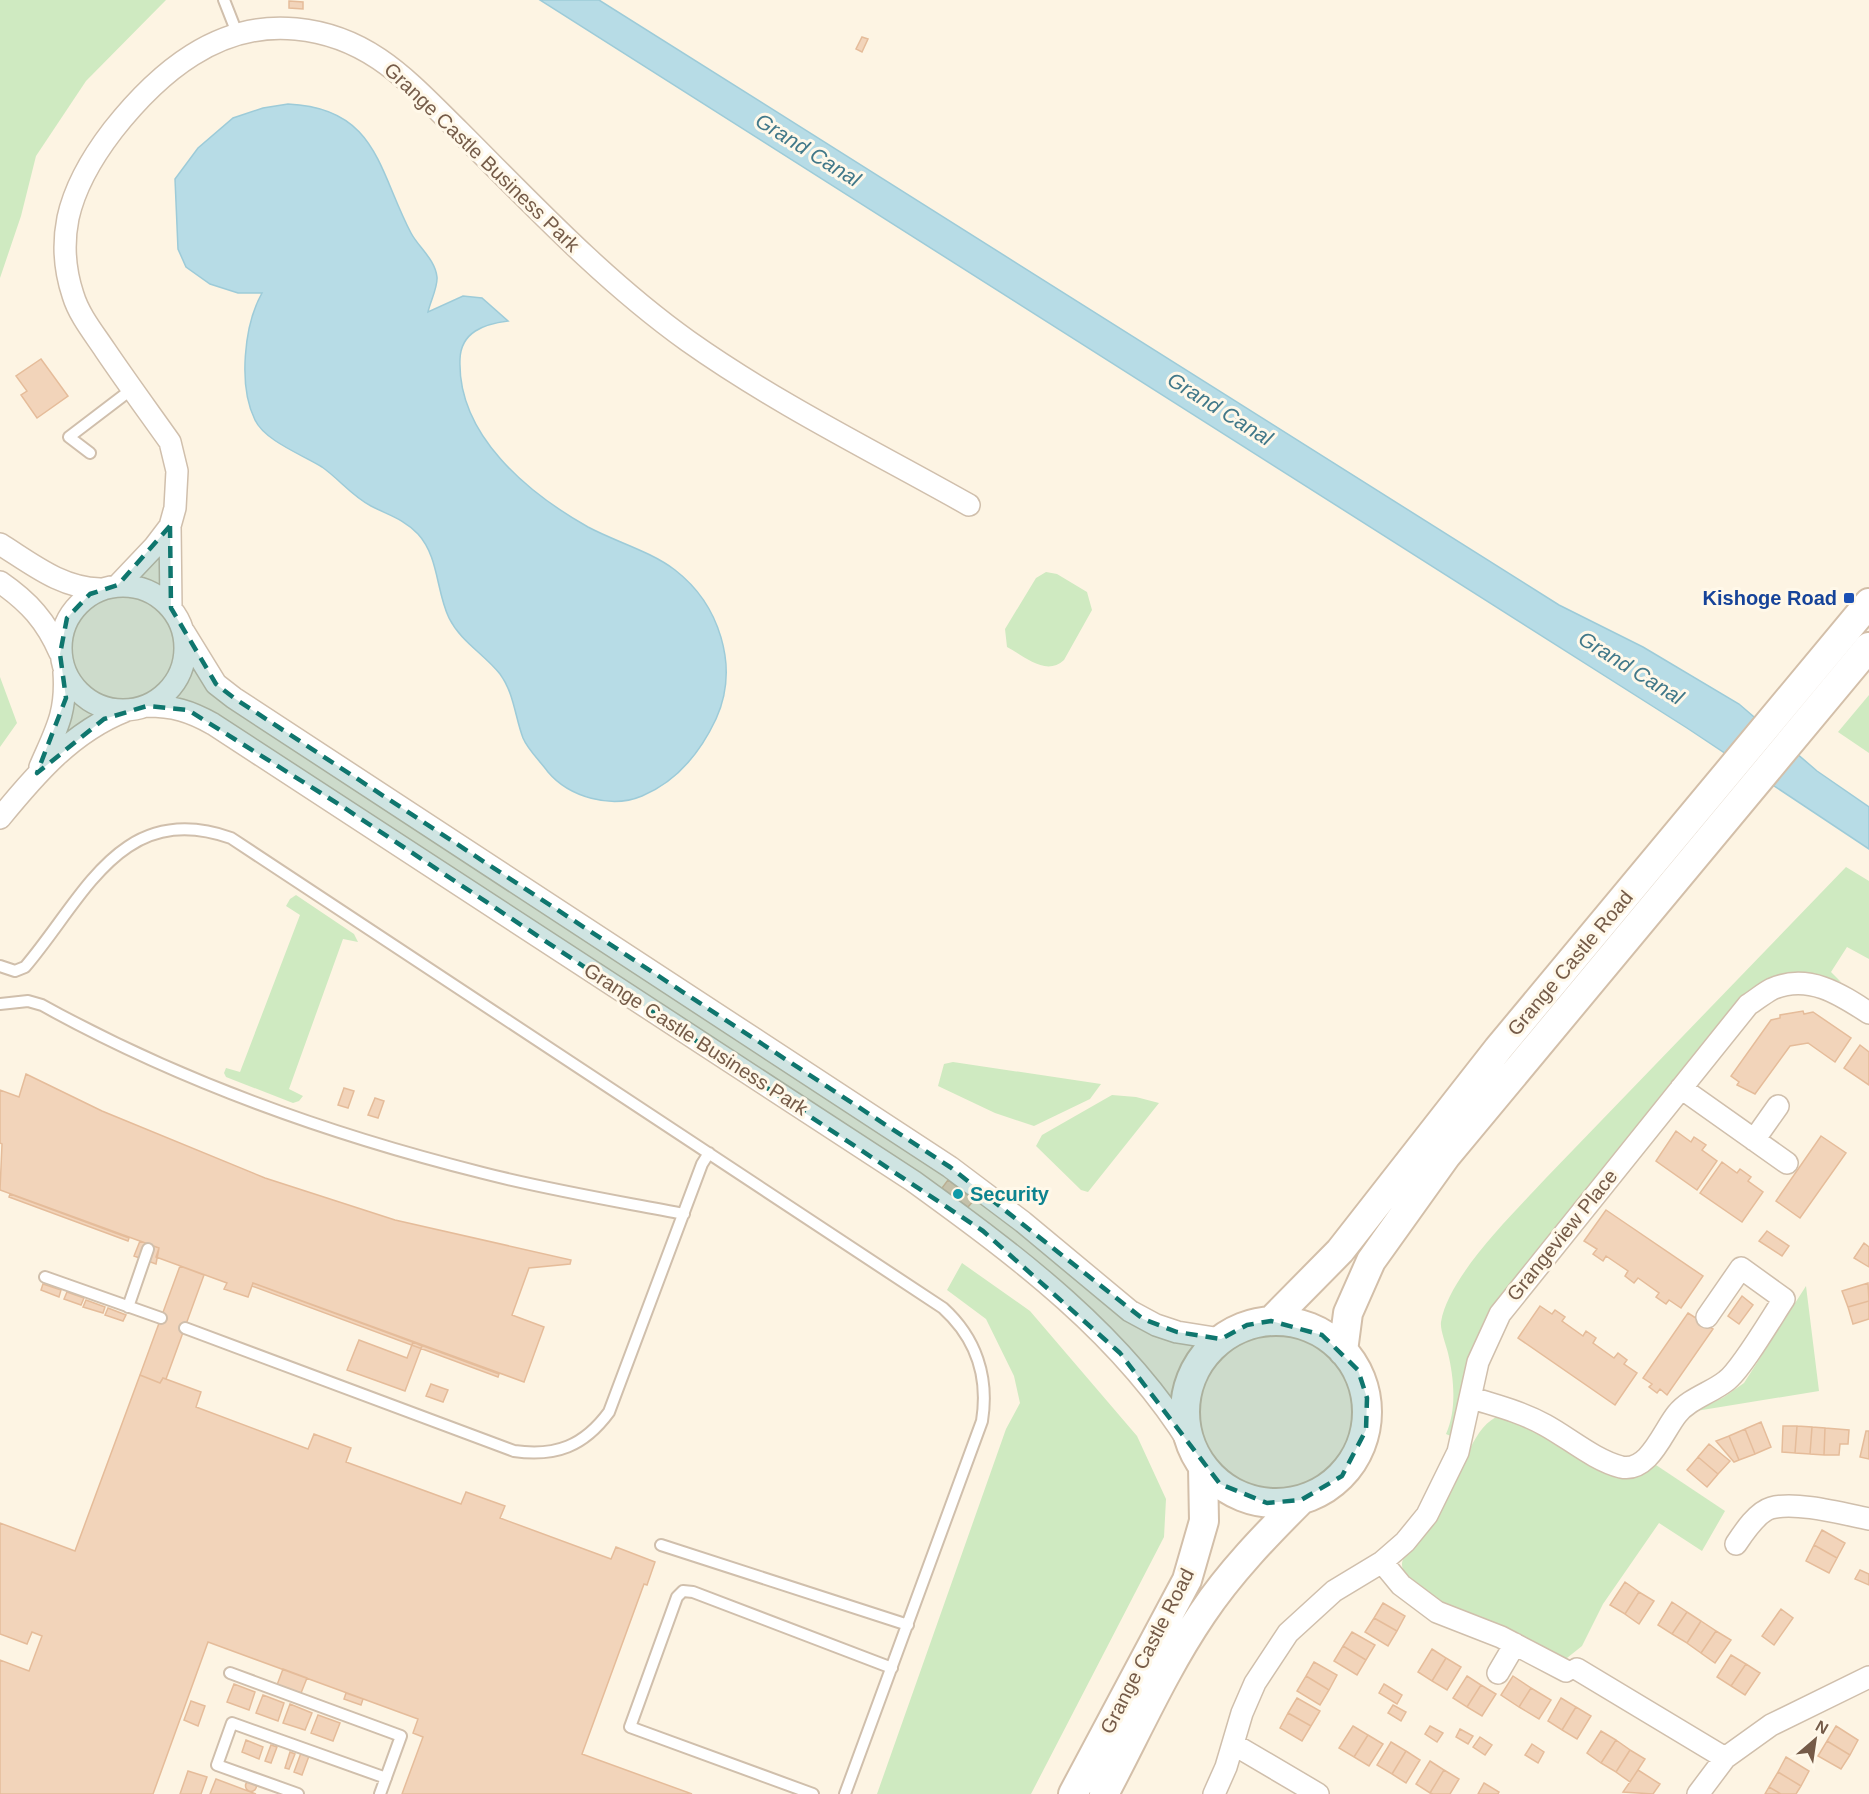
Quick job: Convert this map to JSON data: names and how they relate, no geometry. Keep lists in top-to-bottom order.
{
  "streets": {
    "main road": ["Grange Castle Road"],
    "street": ["Grange Castle Business Park", "Grangeview Place"]
  },
  "crossings": [
    ["Grange Castle Business Park", "Grange Castle Road"]
  ],
  "water": ["Grand Canal"],
  "places": {
    "transit": ["Kishoge Road"],
    "other": ["Security"]
  },
  "north": "top right"
}
